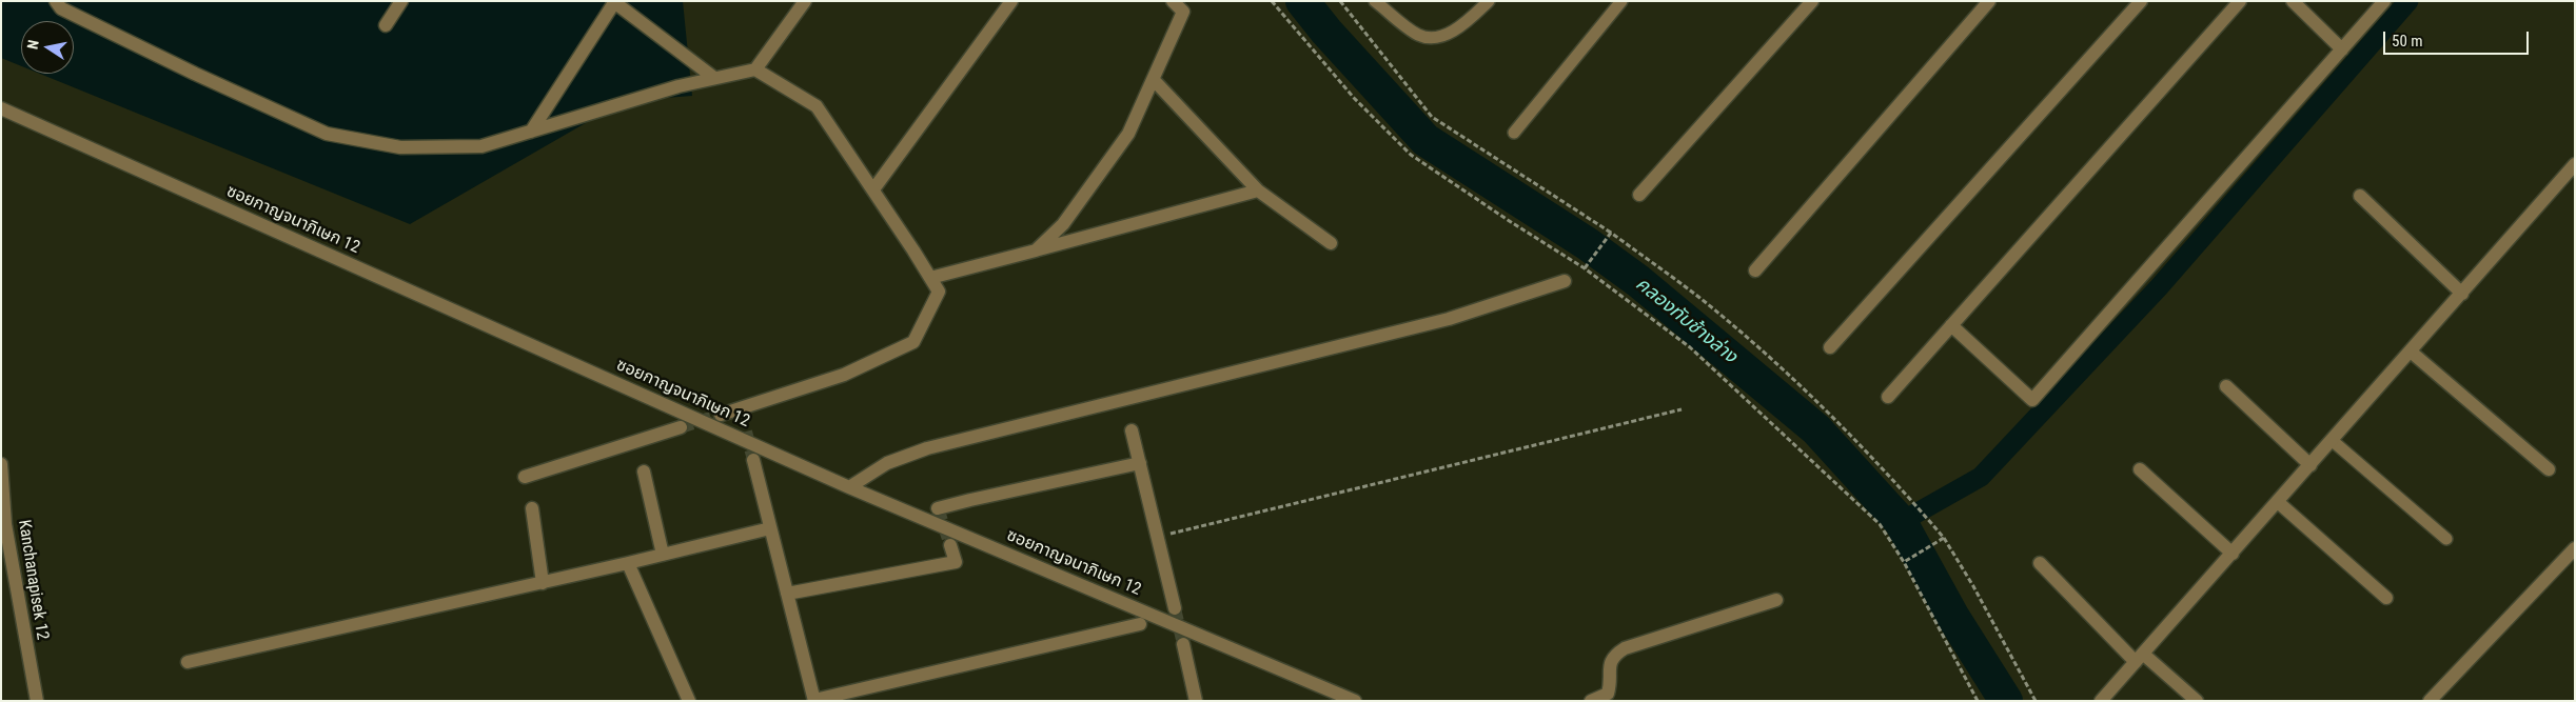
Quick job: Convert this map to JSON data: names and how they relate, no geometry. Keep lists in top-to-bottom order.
{
  "streets": {
    "street": ["ซอยกาญจนาภิเษก 12", "Kanchanapisek 12"]
  },
  "water": ["คลองทับช้างล่าง"],
  "scale_bar": "50 m",
  "north": "left"
}
